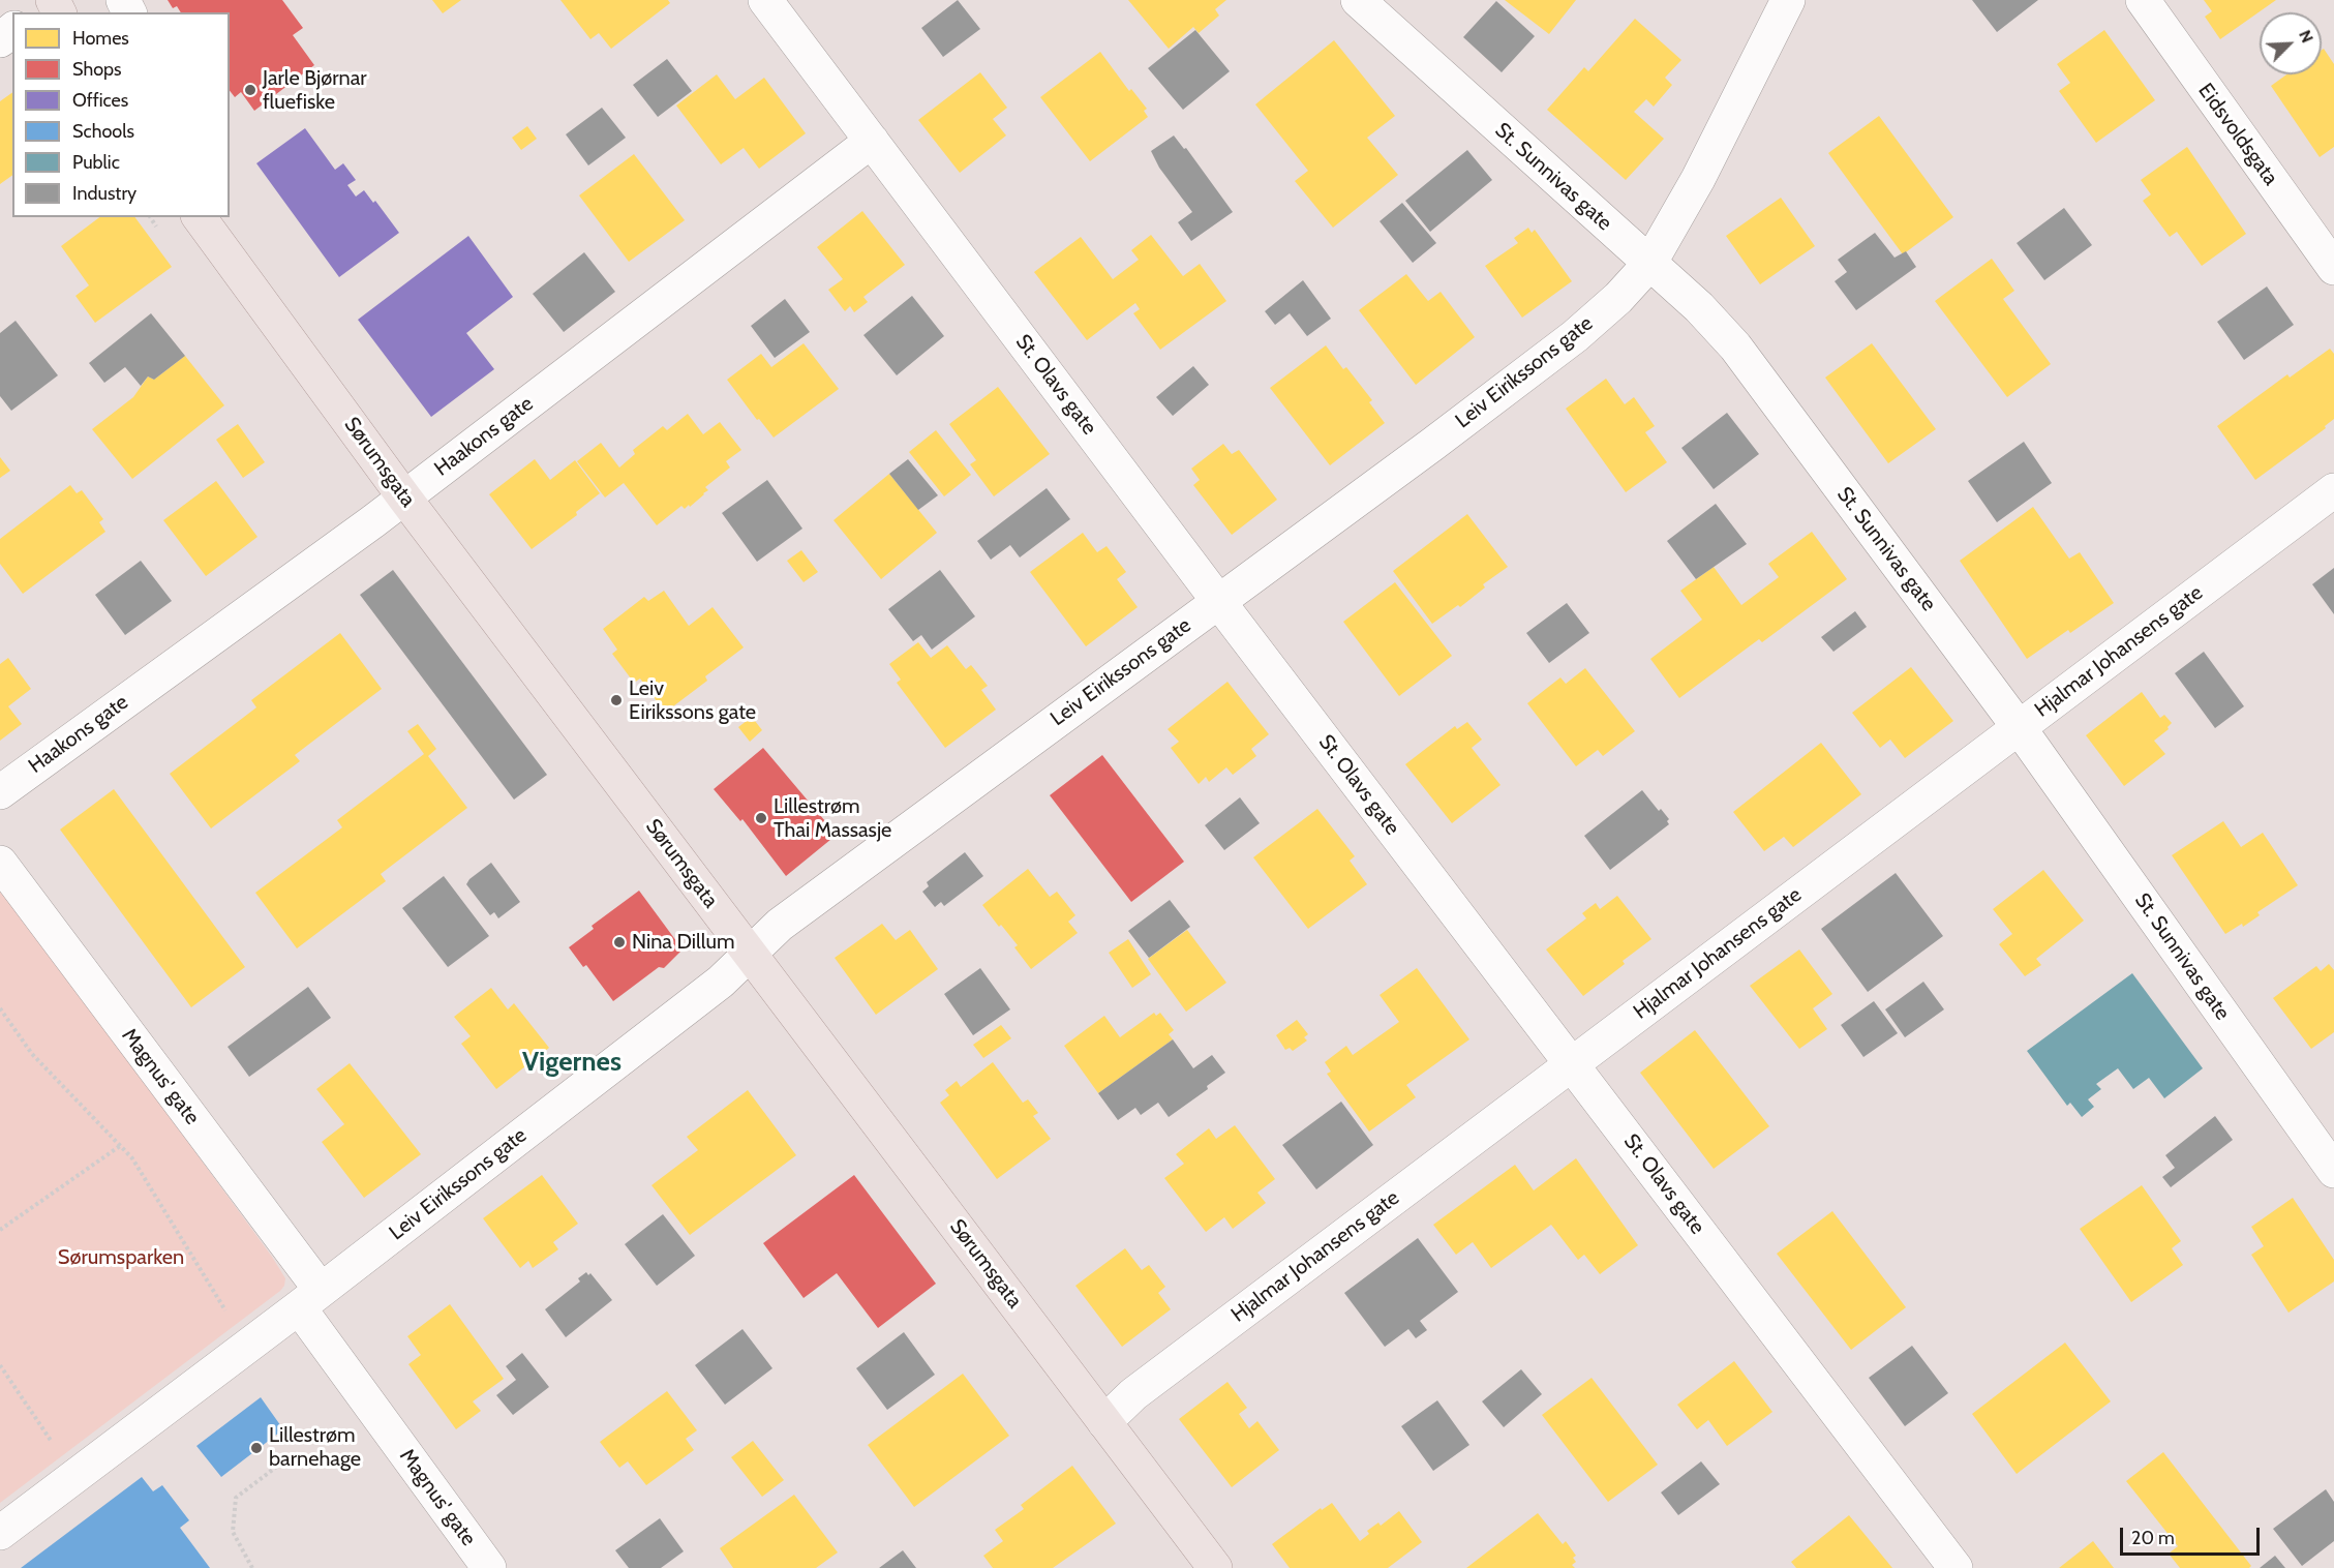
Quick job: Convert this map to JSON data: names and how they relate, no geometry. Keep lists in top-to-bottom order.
{
  "streets": {
    "main road": ["Sørumsgata"],
    "street": [
      "Eidsvoldsgata",
      "St. Sunnivas gate",
      "Leiv Eirikssons gate",
      "St. Olavs gate",
      "Haakons gate",
      "Hjalmar Johansens gate",
      "Magnus' gate"
    ]
  },
  "crossings": [
    ["St. Sunnivas gate", "Leiv Eirikssons gate"],
    ["St. Sunnivas gate", "Hjalmar Johansens gate"],
    ["Leiv Eirikssons gate", "St. Olavs gate"],
    ["Leiv Eirikssons gate", "Sørumsgata"],
    ["Leiv Eirikssons gate", "Magnus' gate"],
    ["St. Olavs gate", "Haakons gate"],
    ["St. Olavs gate", "Hjalmar Johansens gate"],
    ["Haakons gate", "Sørumsgata"],
    ["Sørumsgata", "Hjalmar Johansens gate"]
  ],
  "districts": ["Vigernes"],
  "parks": ["Sørumsparken"],
  "places": [
    "Jarle Bjørnar fluefiske",
    "Leiv Eirikssons gate",
    "Lillestrøm Thai Massasje",
    "Nina Dillum",
    "Lillestrøm barnehage"
  ],
  "legend": [
    "Homes",
    "Shops",
    "Offices",
    "Schools",
    "Public",
    "Industry"
  ],
  "scale_bar": "20 m",
  "north": "top right"
}
